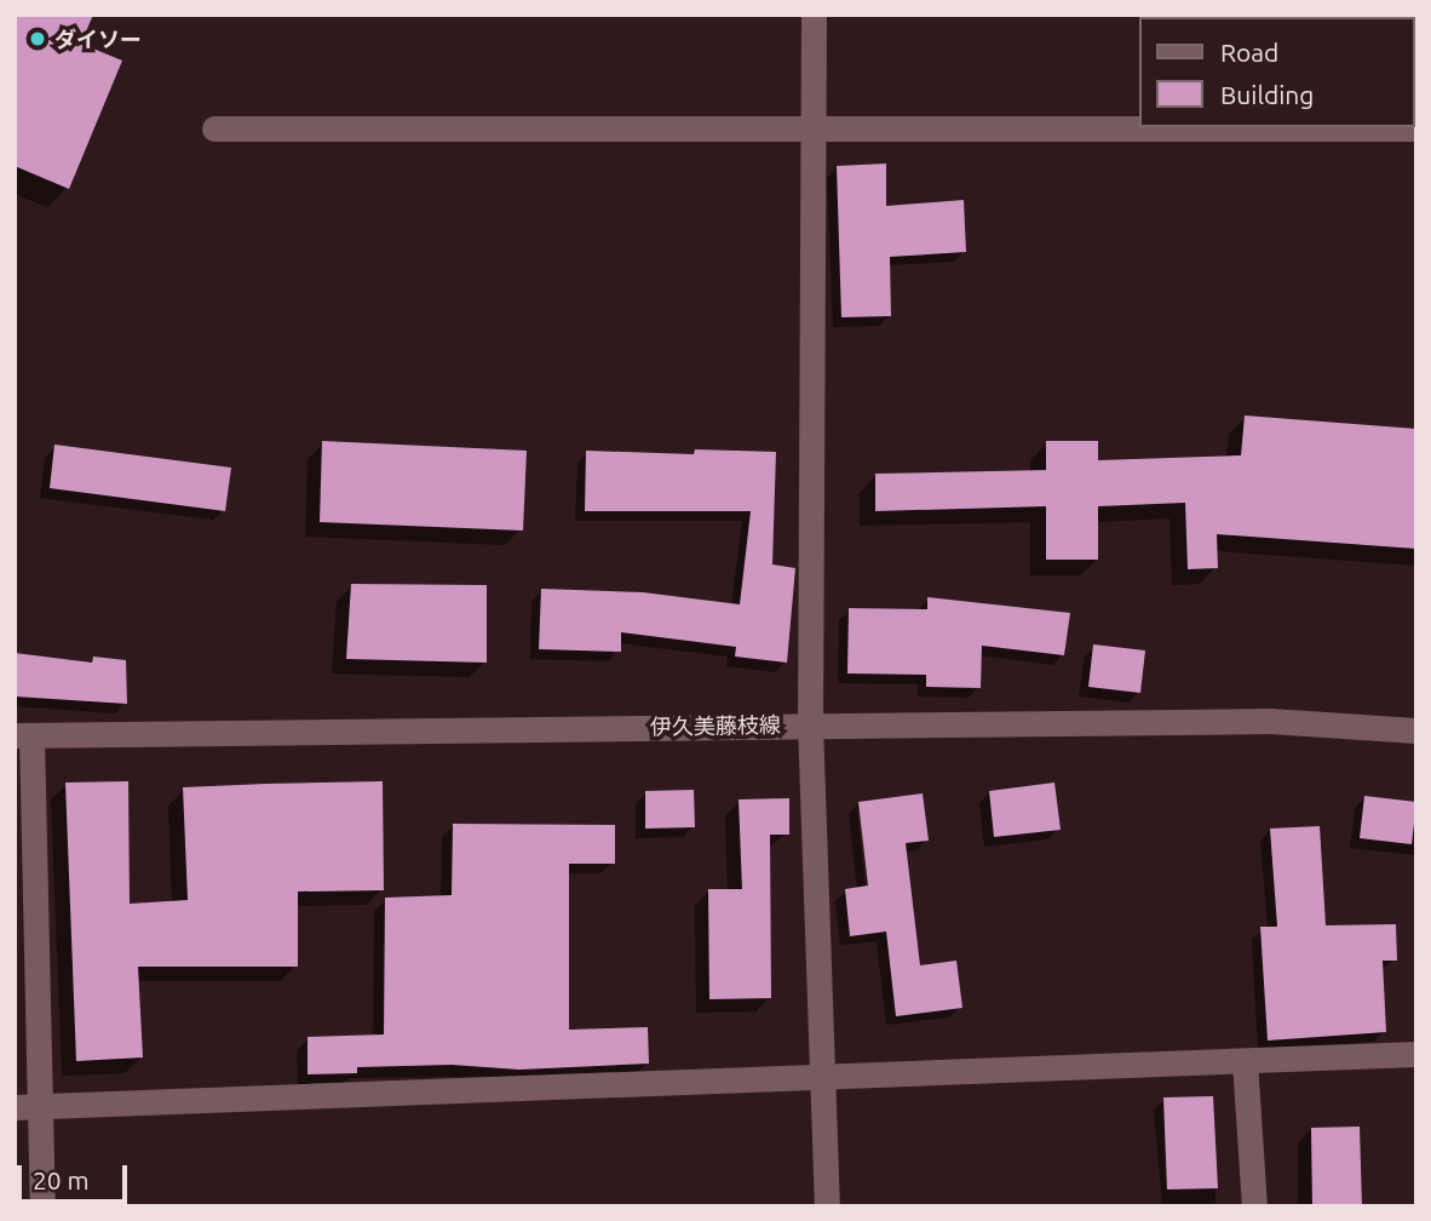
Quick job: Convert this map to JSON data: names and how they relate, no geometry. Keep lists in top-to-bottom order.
{
  "streets": {
    "street": ["伊久美藤枝線"]
  },
  "places": ["ダイソー"],
  "legend": ["Road", "Building"],
  "scale_bar": "20 m"
}
